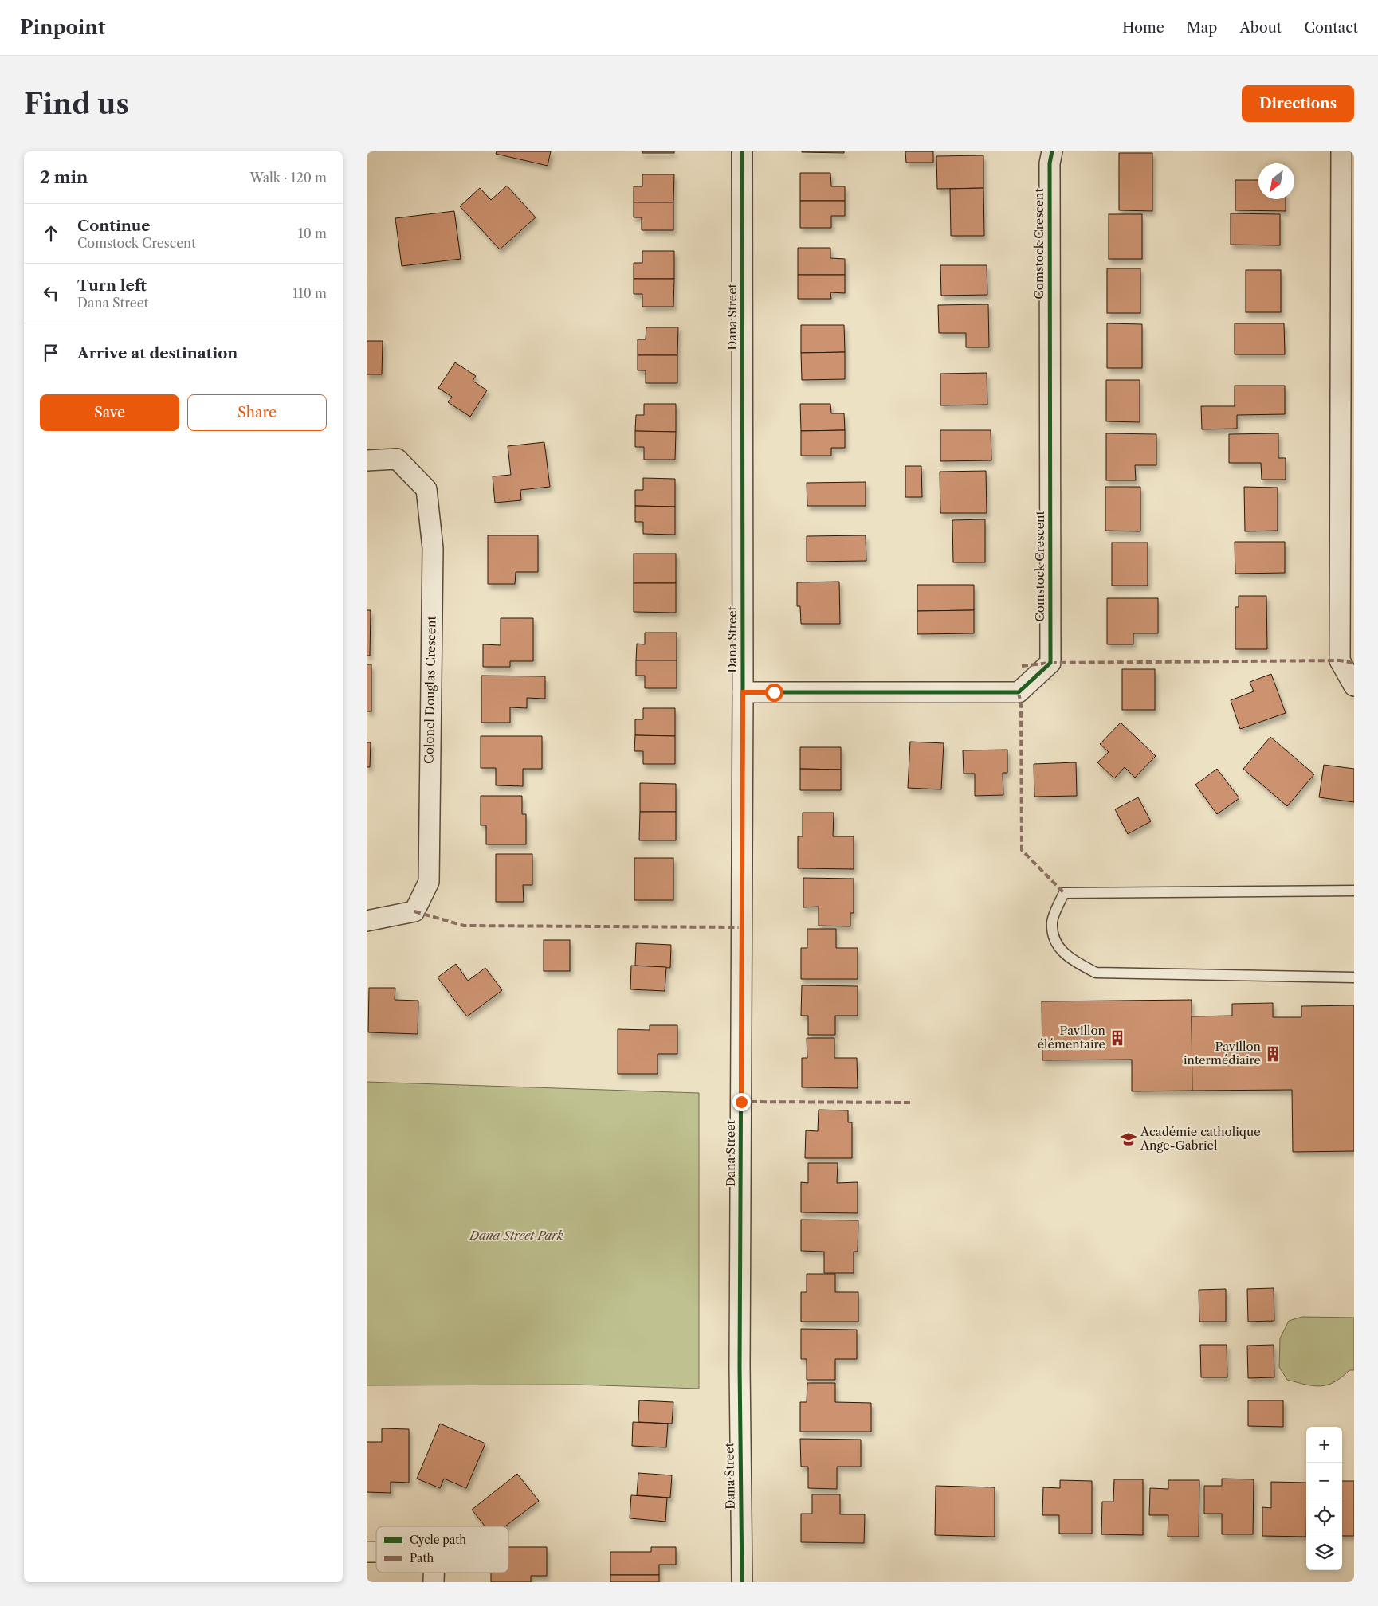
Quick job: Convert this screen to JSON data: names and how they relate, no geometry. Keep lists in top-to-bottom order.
{
  "streets": {
    "street": ["Comstock Crescent", "Dana Street", "Colonel Douglas Crescent"]
  },
  "crossings": [
    ["Comstock Crescent", "Dana Street"]
  ],
  "parks": ["Dana Street Park"],
  "places": {
    "building": ["Pavillon élémentaire", "Pavillon intermédiaire"],
    "school or university": ["Académie catholique Ange-Gabriel"]
  },
  "legend": ["Cycle path", "Path"],
  "north": "bottom left",
  "page": {
    "header": "Pinpoint",
    "nav": [
      "Home",
      "Map",
      "About",
      "Contact"
    ],
    "buttons": [
      "Directions",
      ["Save", "Share"]
    ],
    "title": "Find us",
    "heading": ["2 min", "Walk · 120 m"],
    "list": [
      ["Continue", "Comstock Crescent", "10 m"],
      ["Turn left", "Dana Street", "110 m"],
      "Arrive at destination"
    ],
    "map_buttons": ["+", "−"]
  }
}
